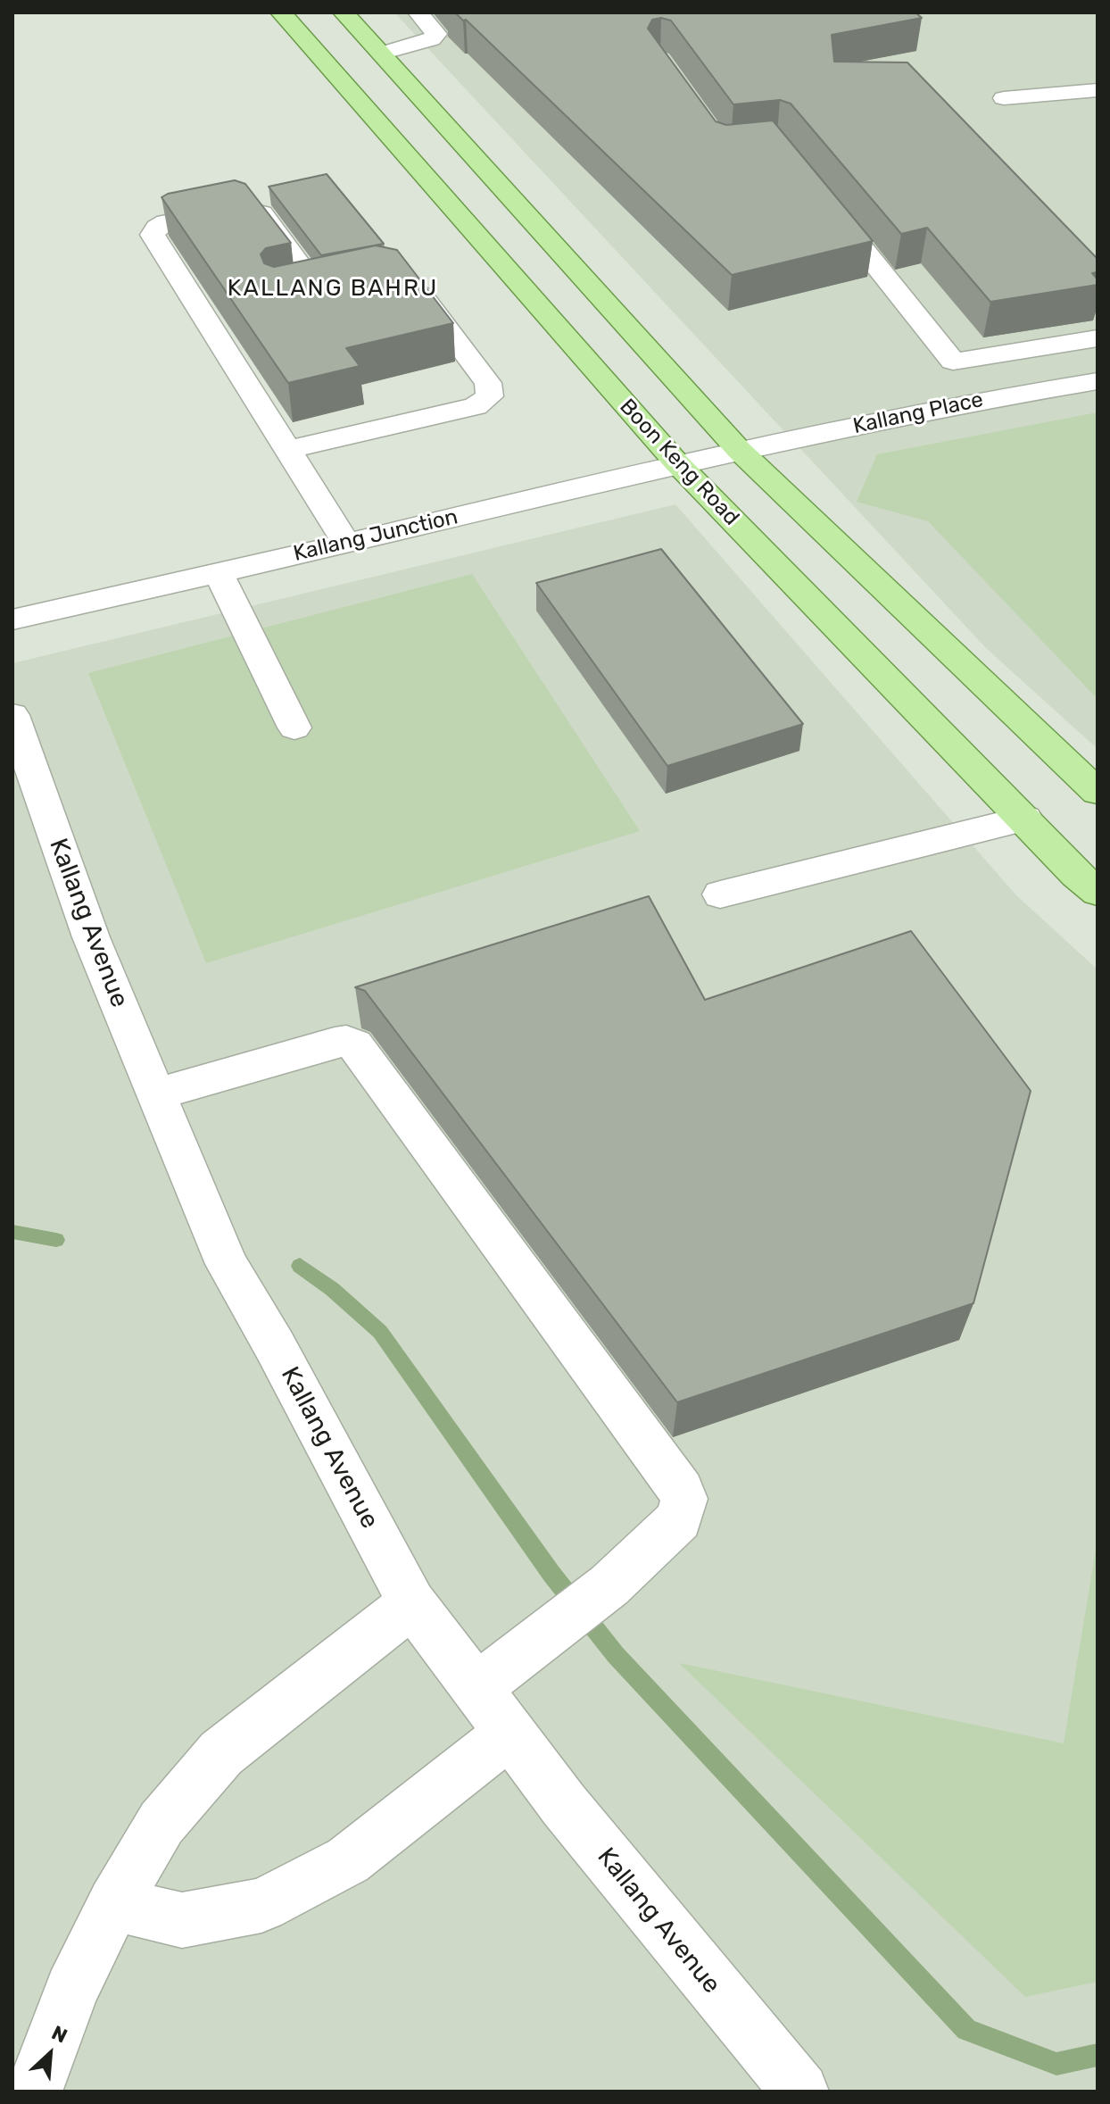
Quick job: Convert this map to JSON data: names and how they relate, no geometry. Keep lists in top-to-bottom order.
{
  "streets": {
    "main road": ["Boon Keng Road"],
    "street": ["Kallang Place", "Kallang Junction", "Kallang Avenue"]
  },
  "crossings": [
    ["Kallang Place", "Kallang Junction"],
    ["Boon Keng Road", "Kallang Junction"]
  ],
  "districts": ["KALLANG BAHRU"],
  "north": "top right"
}
